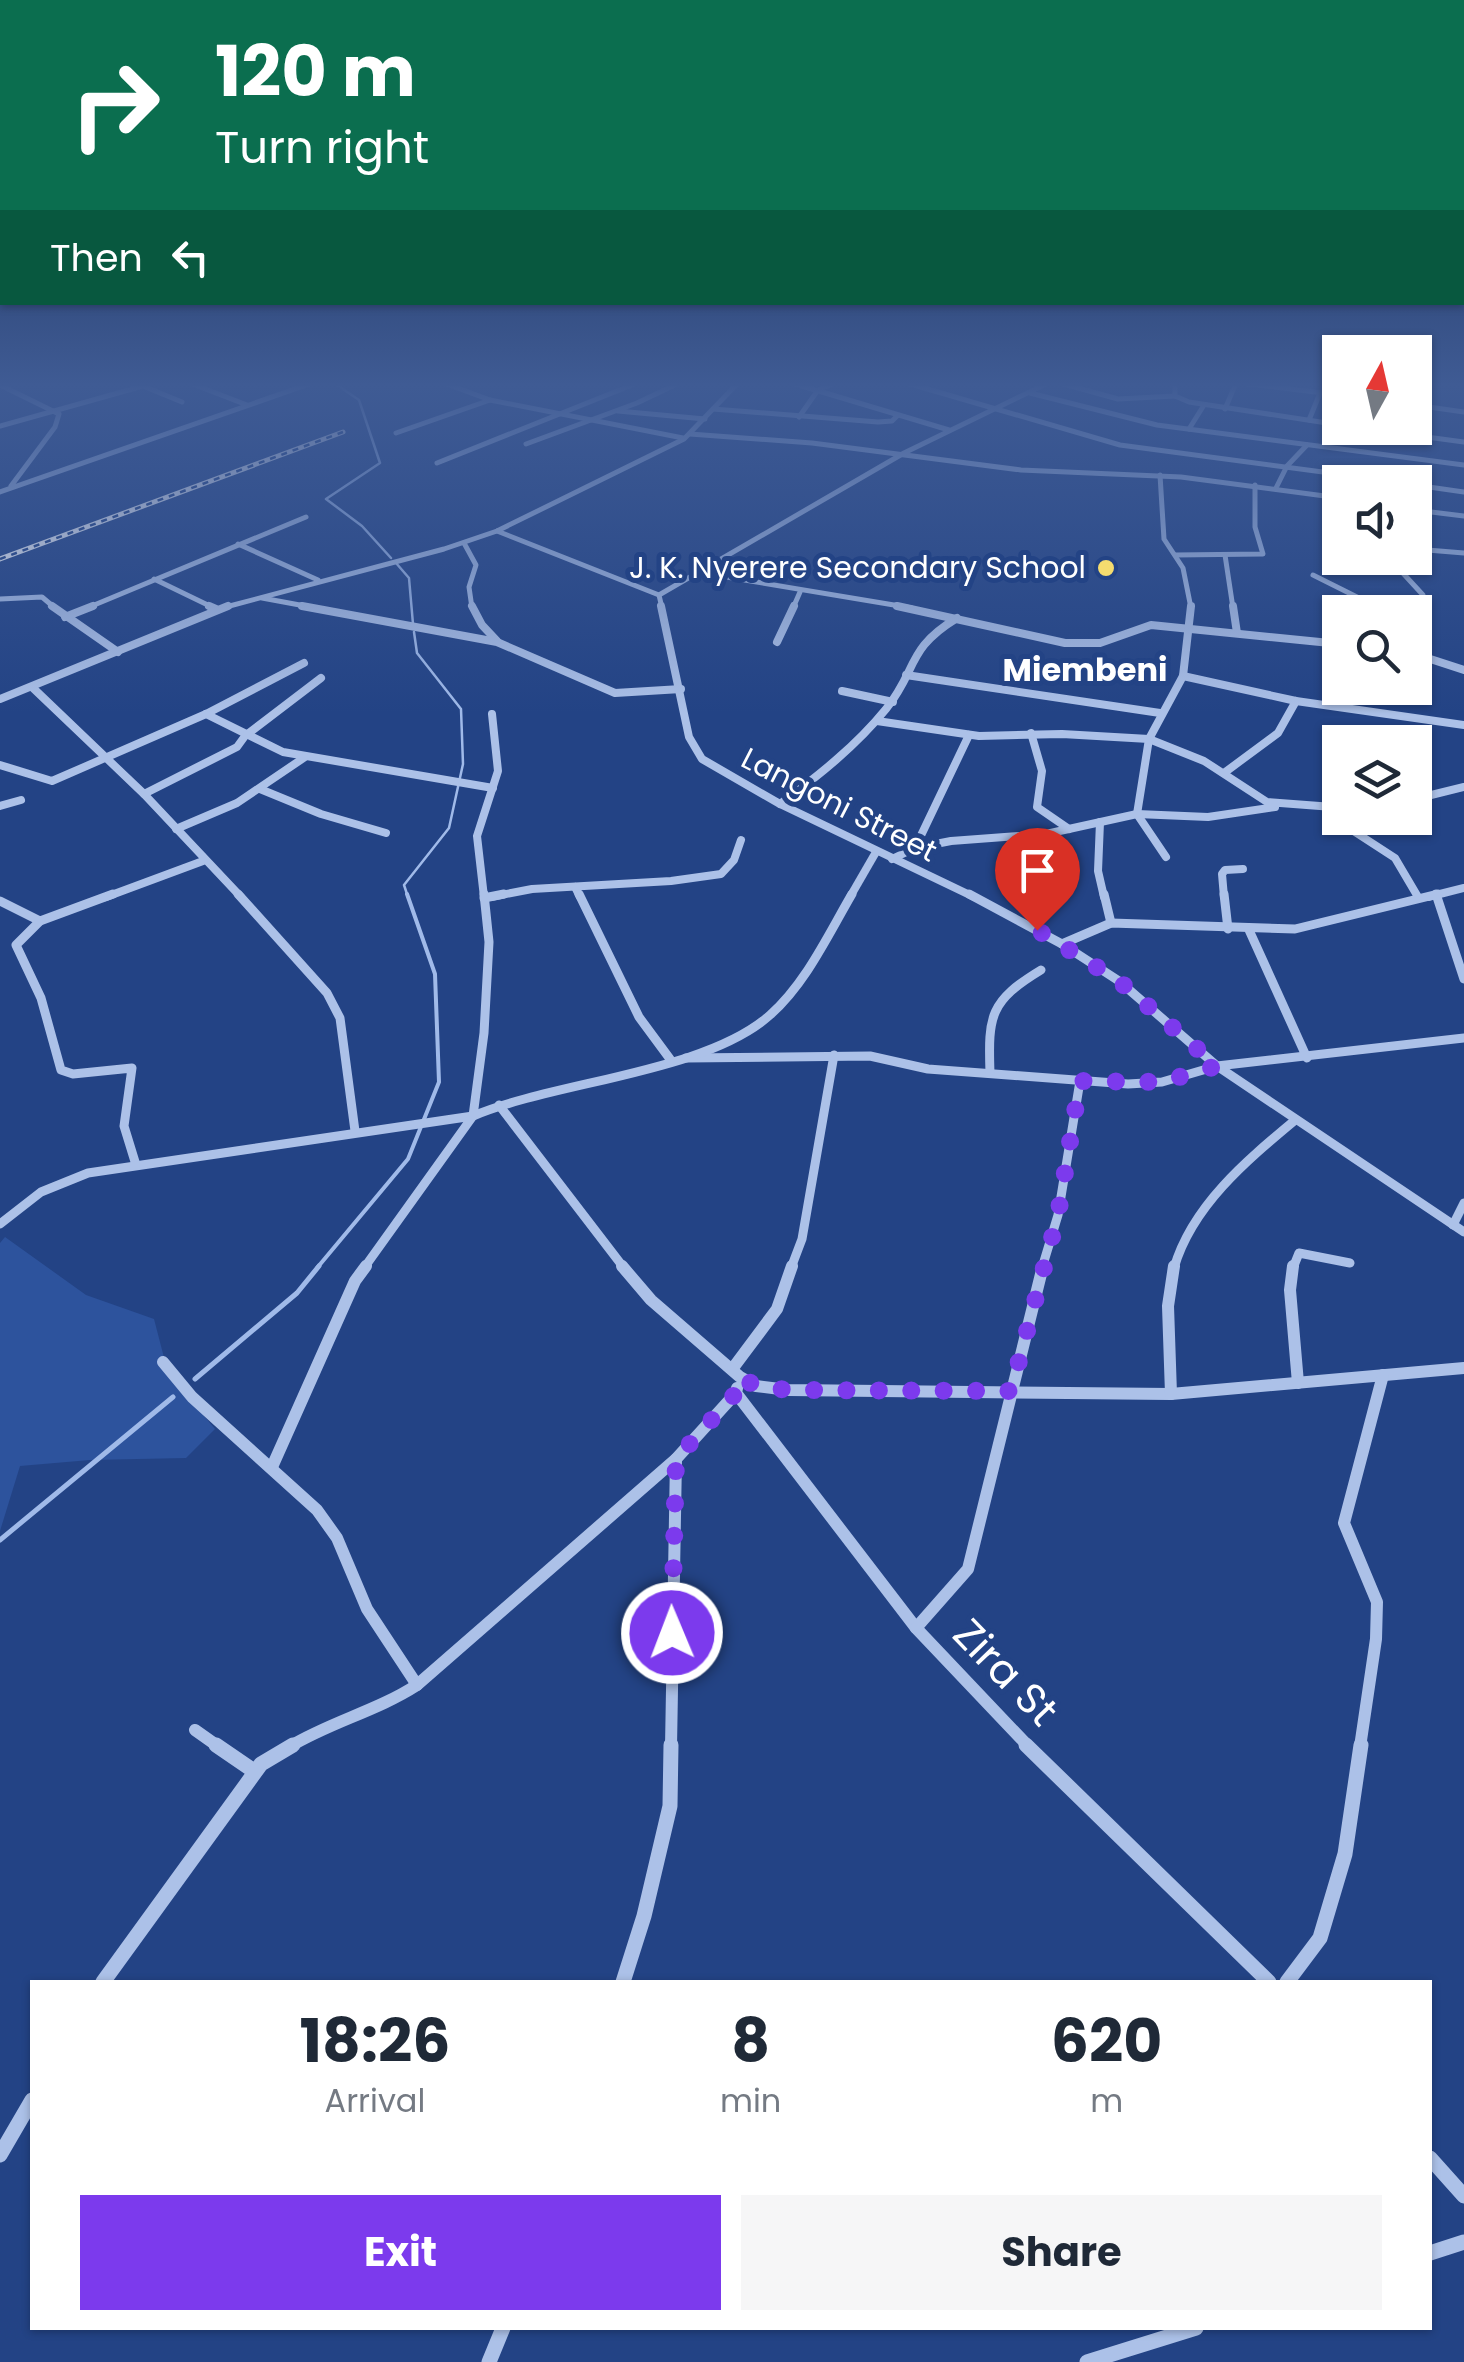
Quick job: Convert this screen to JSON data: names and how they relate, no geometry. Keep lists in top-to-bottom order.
{
  "streets": {
    "street": ["Langoni Street", "Zira St"]
  },
  "districts": ["Miembeni"],
  "places": ["J. K. Nyerere Secondary School"],
  "north": "top",
  "page": {
    "turn": ["120 m", "Turn right"],
    "then": "Then",
    "eta": [
      "18:26",
      "Arrival",
      "8",
      "min",
      "620",
      "m"
    ],
    "buttons": ["Exit", "Share"]
  }
}
